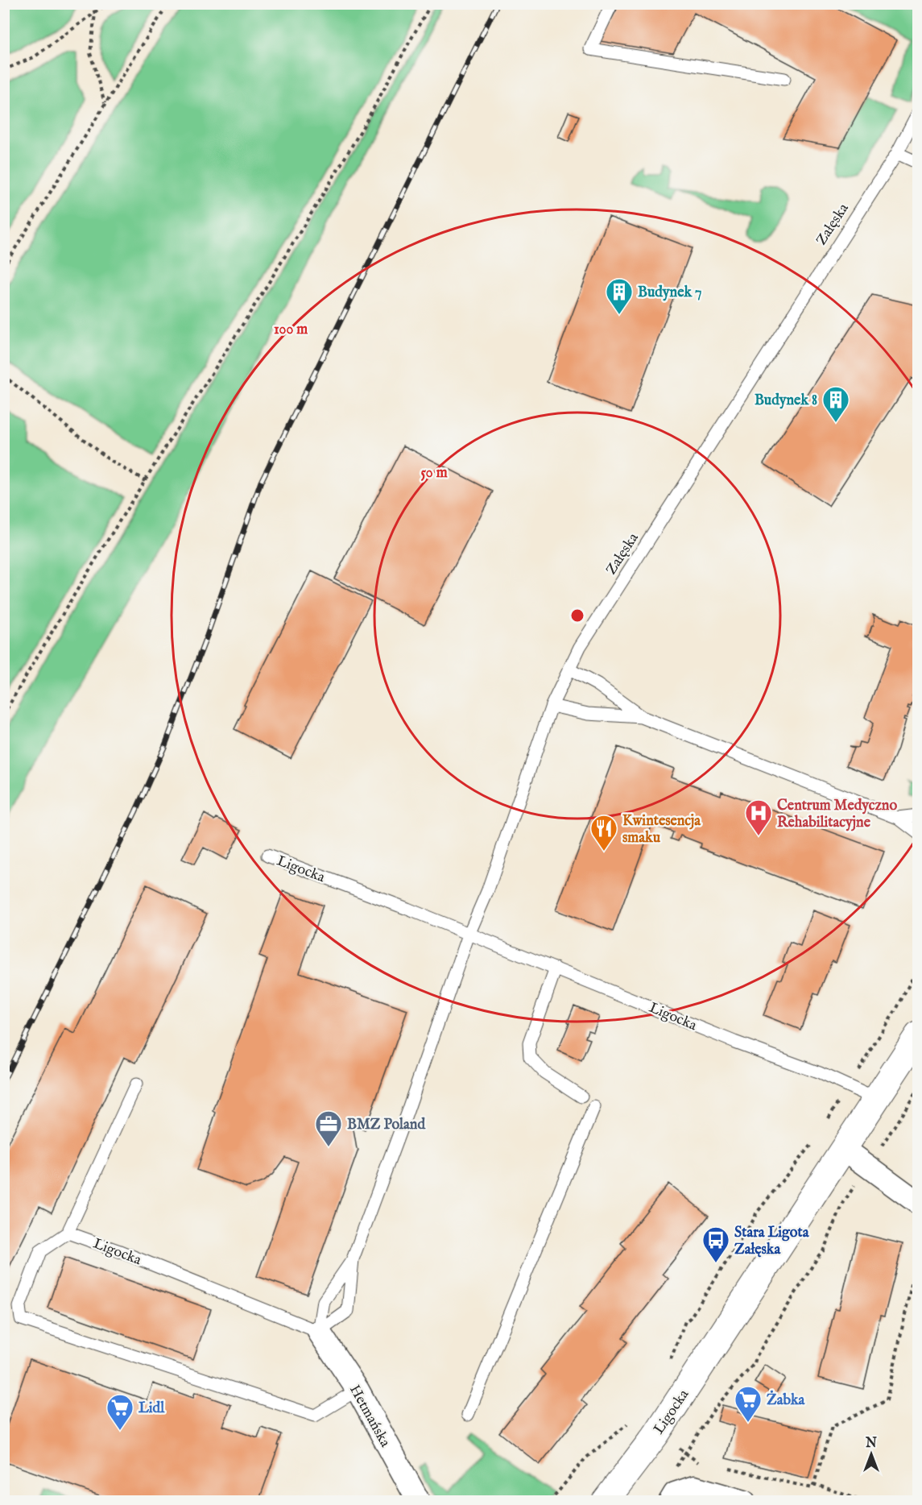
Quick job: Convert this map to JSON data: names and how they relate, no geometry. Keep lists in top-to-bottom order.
{
  "streets": {
    "street": ["Ligocka", "Hetmańska"],
    "lane": ["Załęska"]
  },
  "crossings": [
    ["Ligocka", "Hetmańska"]
  ],
  "places": {
    "building": ["Budynek 7", "Budynek 8"],
    "hospital": ["Centrum Medyczno Rehabilitacyjne"],
    "restaurant": ["Kwintesencja smaku"],
    "office": ["BMZ Poland"],
    "bus stop": ["Stara Ligota Załęska"],
    "supermarket": ["Żabka", "Lidl"]
  },
  "north": "top",
  "rings": ["100 m", "50 m"]
}
